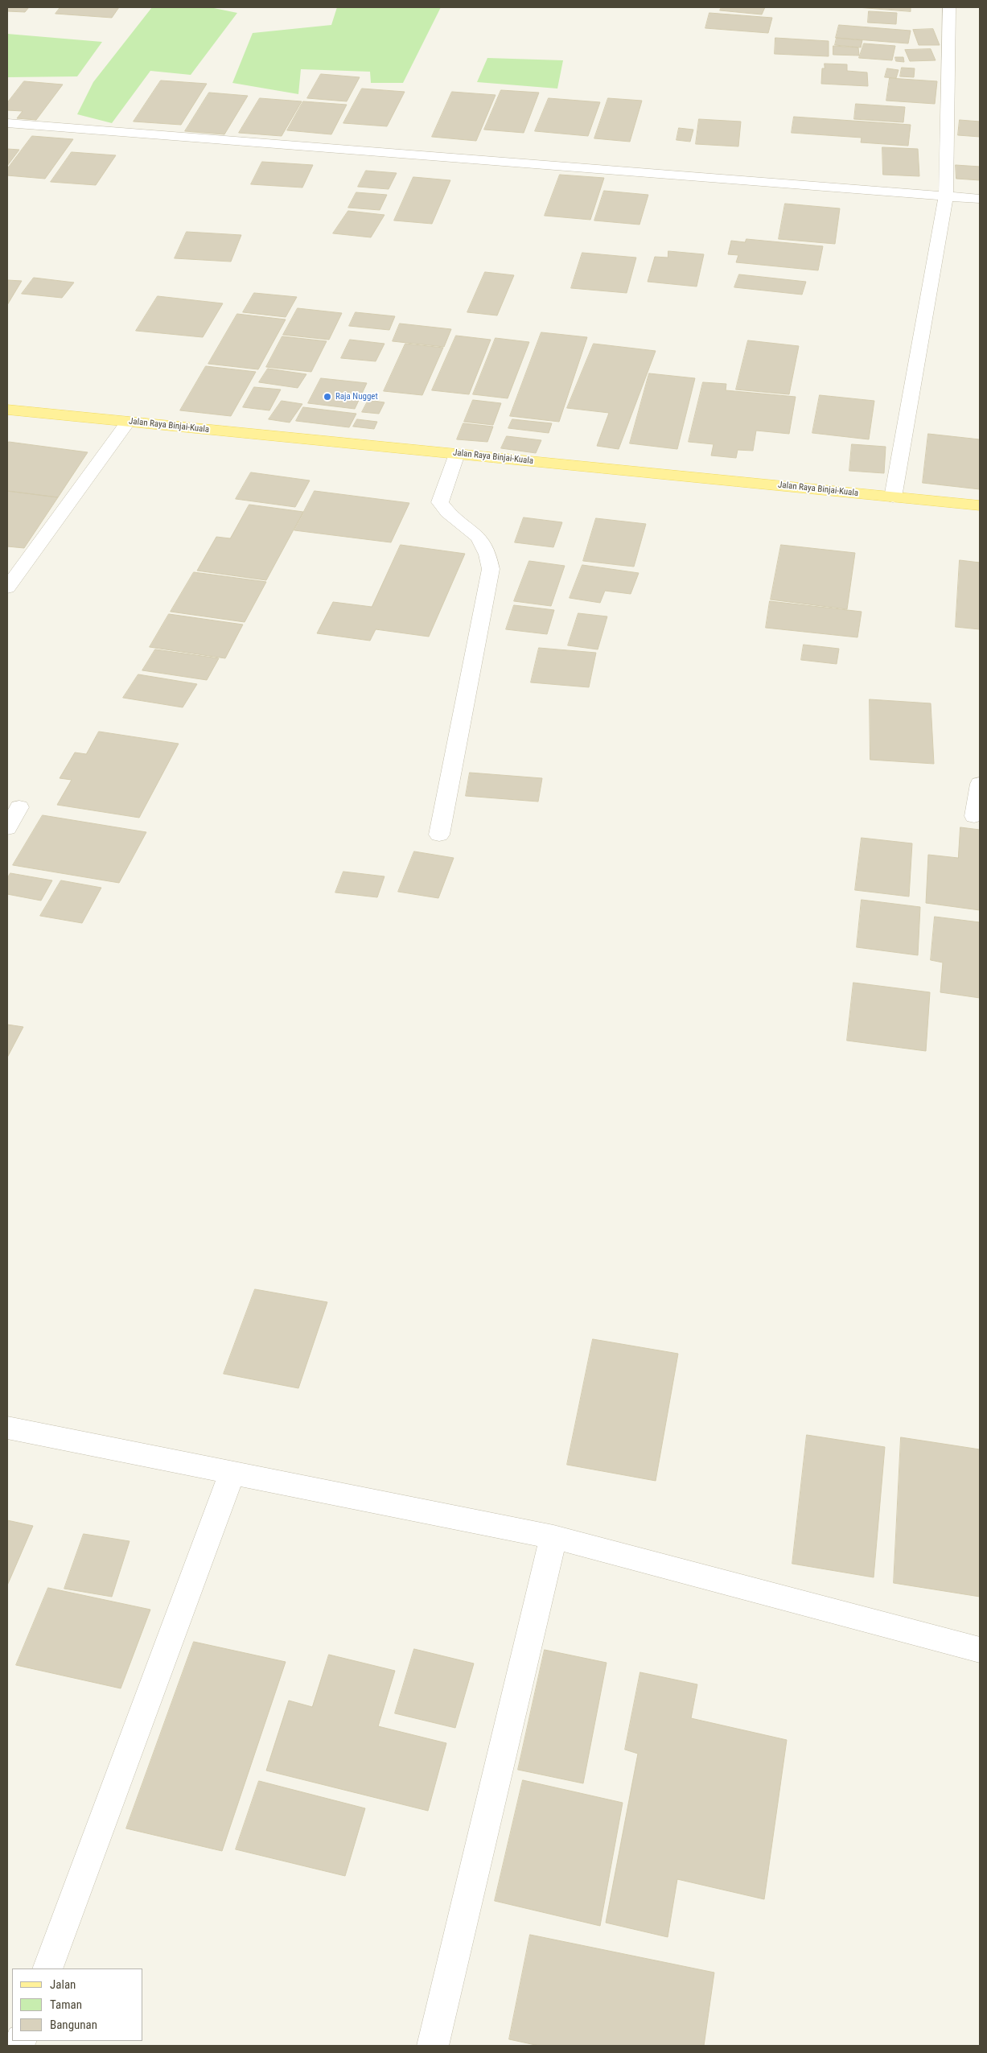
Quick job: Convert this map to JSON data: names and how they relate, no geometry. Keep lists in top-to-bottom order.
{
  "streets": {
    "main road": ["Jalan Raya Binjai-Kuala"]
  },
  "places": ["Raja Nugget"],
  "legend": ["Jalan", "Taman", "Bangunan"]
}
